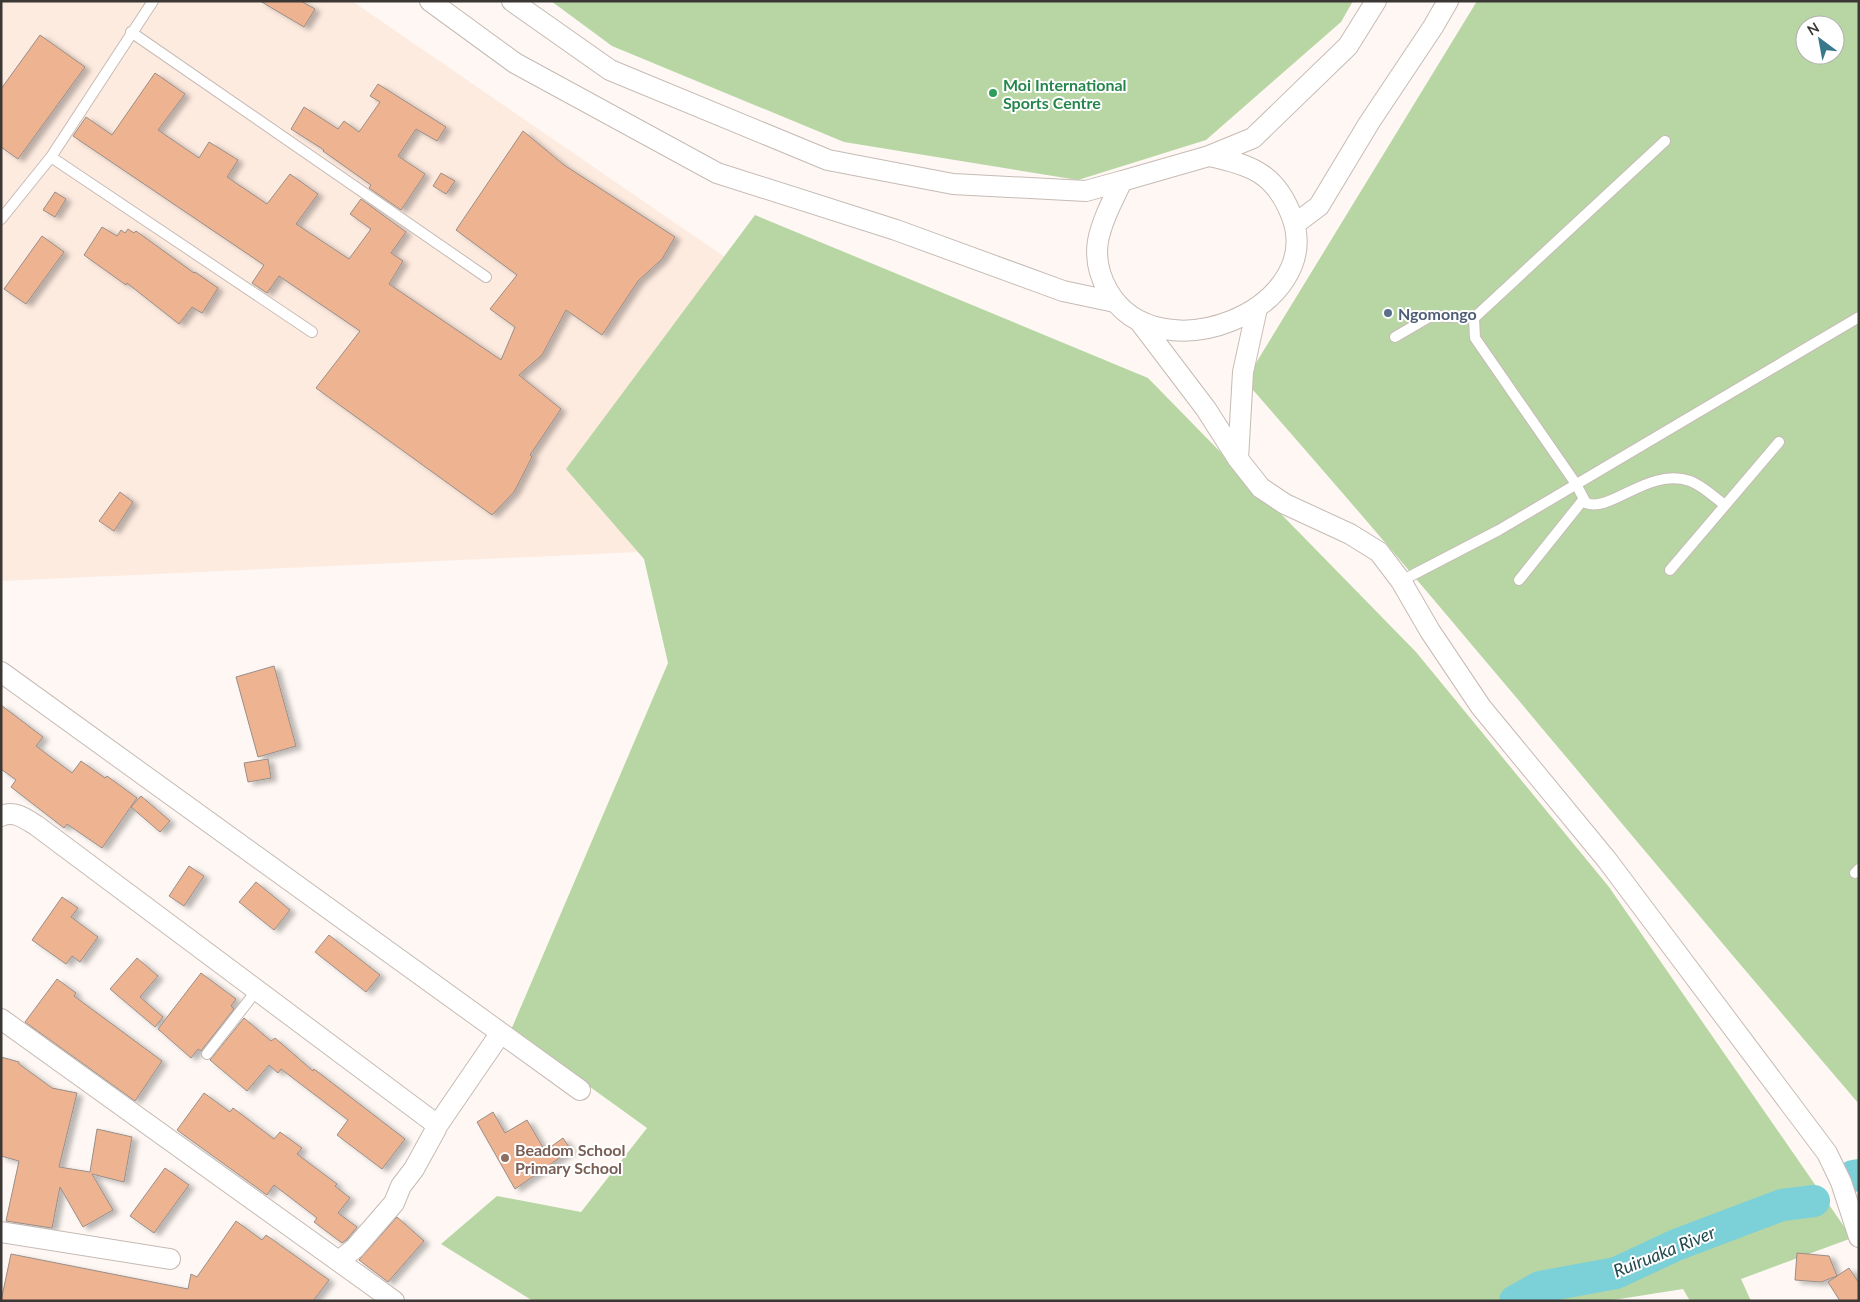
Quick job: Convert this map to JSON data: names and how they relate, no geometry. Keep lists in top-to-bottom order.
{
  "water": ["Ruiruaka River"],
  "places": ["Moi International Sports Centre", "Ngomongo", "Beadom School Primary School"],
  "north": "top left"
}
